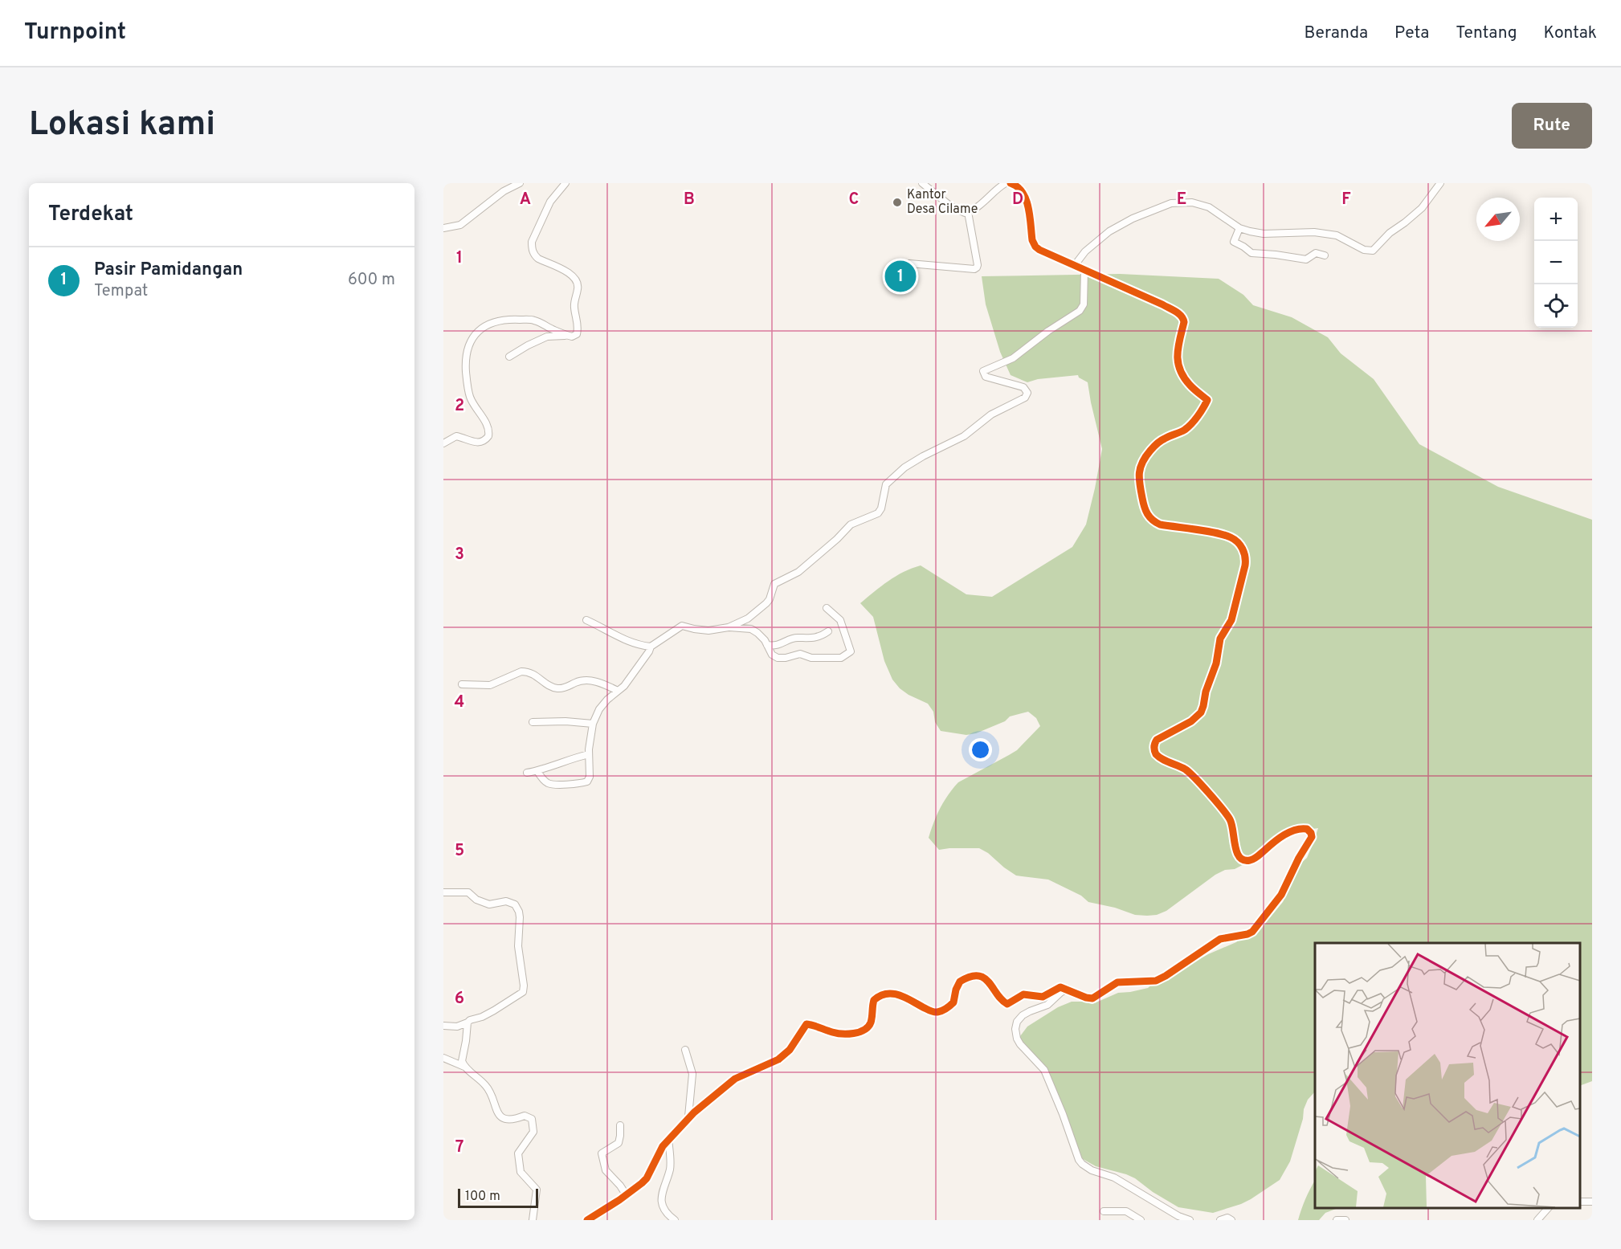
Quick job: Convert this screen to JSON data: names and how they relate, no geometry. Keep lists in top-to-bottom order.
{
  "places": ["Kantor Desa Cilame"],
  "scale_bar": "100 m",
  "north": "bottom left",
  "page": {
    "header": "Turnpoint",
    "nav": [
      "Beranda",
      "Peta",
      "Tentang",
      "Kontak"
    ],
    "buttons": "Rute",
    "title": "Lokasi kami",
    "heading": "Terdekat",
    "map_buttons": ["+", "−"],
    "list": [
      {
        "mark": "1",
        "name": "Pasir Pamidangan",
        "note": "Tempat",
        "value": "600 m"
      }
    ],
    "pins": "1",
    "scale": "100 m"
  },
  "grid": {
    "columns": [
      "A",
      "B",
      "C",
      "D",
      "E",
      "F"
    ],
    "rows": [
      "1",
      "2",
      "3",
      "4",
      "5",
      "6",
      "7"
    ]
  }
}
